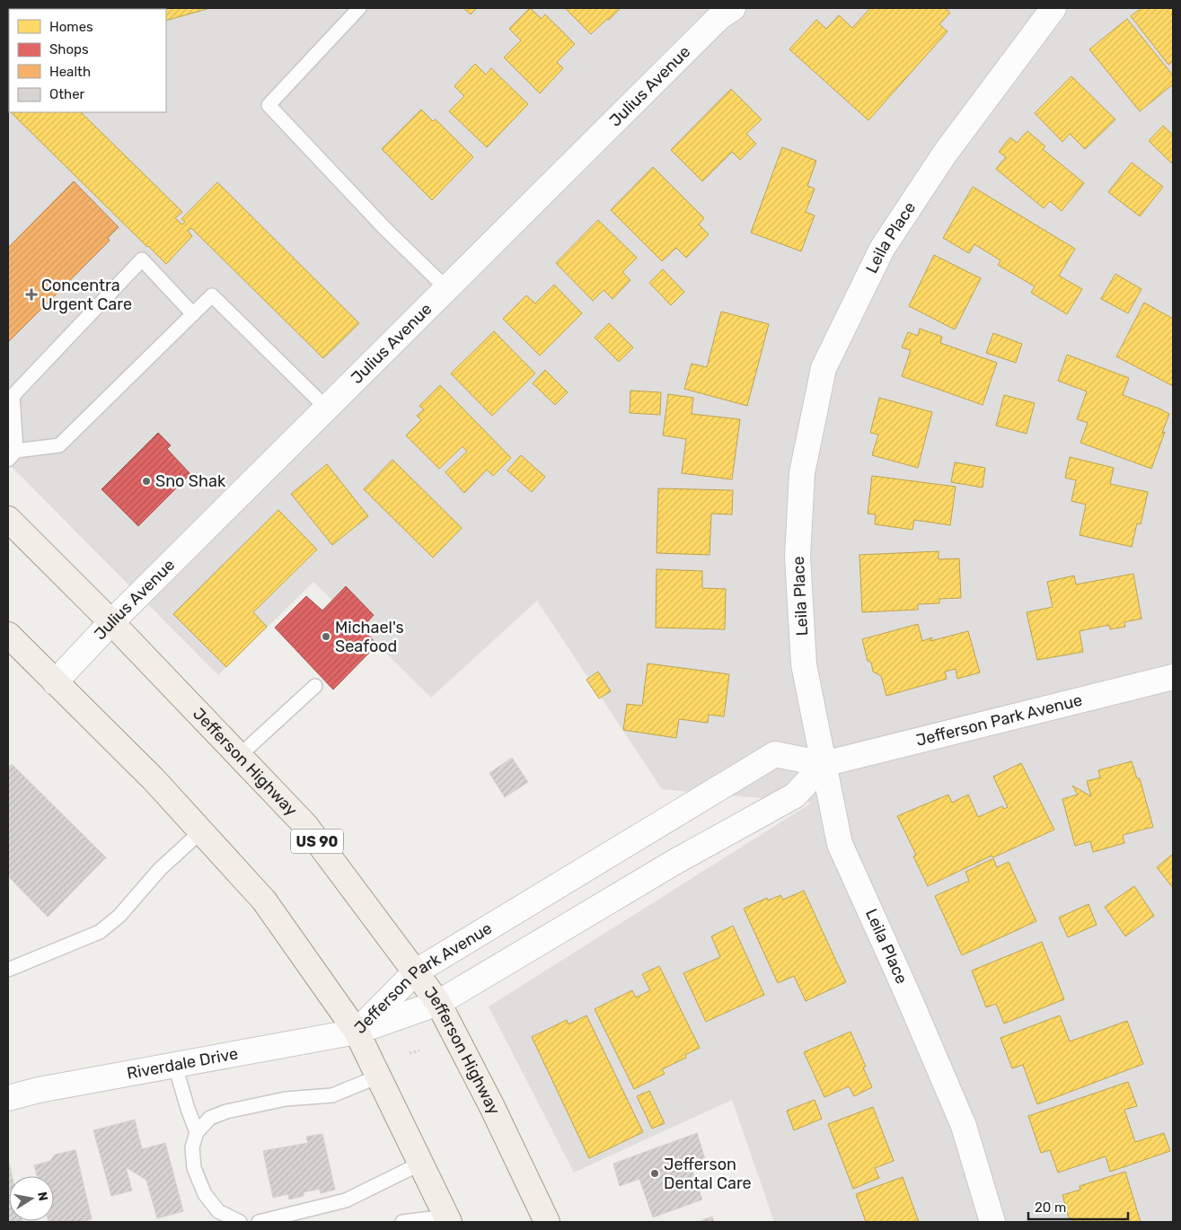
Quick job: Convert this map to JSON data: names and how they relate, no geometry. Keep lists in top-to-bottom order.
{
  "streets": {
    "main road": ["Jefferson Highway", "US 90"],
    "street": [
      "Julius Avenue",
      "Leila Place",
      "Jefferson Park Avenue",
      "Riverdale Drive"
    ]
  },
  "crossings": [
    ["Julius Avenue", "Jefferson Highway"],
    ["Leila Place", "Jefferson Park Avenue"],
    ["Jefferson Park Avenue", "Jefferson Highway"],
    ["Jefferson Park Avenue", "Riverdale Drive"]
  ],
  "places": {
    "health": ["Concentra Urgent Care"],
    "other": ["Sno Shak", "Michael's Seafood", "Jefferson Dental Care"]
  },
  "legend": [
    "Homes",
    "Shops",
    "Health",
    "Other"
  ],
  "scale_bar": "20 m",
  "north": "right"
}
